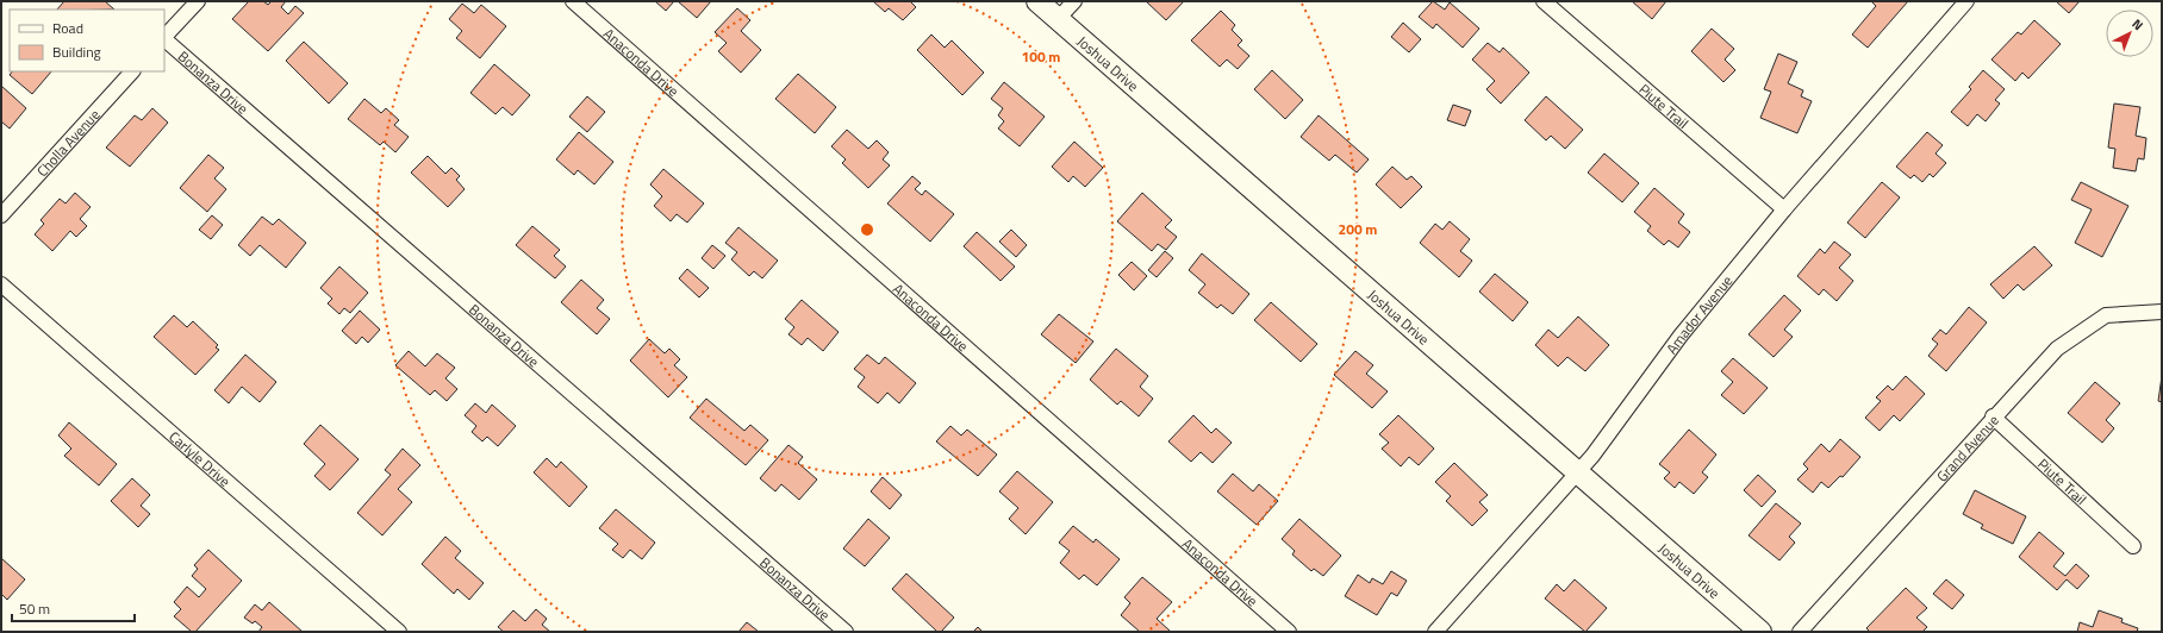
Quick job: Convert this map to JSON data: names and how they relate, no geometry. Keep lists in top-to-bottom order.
{
  "streets": {
    "street": [
      "Anaconda Drive",
      "Joshua Drive",
      "Bonanza Drive",
      "Piute Trail",
      "Cholla Avenue",
      "Amador Avenue",
      "Grand Avenue",
      "Carlyle Drive"
    ]
  },
  "crossings": [
    ["Joshua Drive", "Amador Avenue"],
    ["Piute Trail", "Amador Avenue"],
    ["Piute Trail", "Grand Avenue"]
  ],
  "legend": ["Road", "Building"],
  "scale_bar": "50 m",
  "north": "top right",
  "rings": ["100 m", "200 m"]
}
